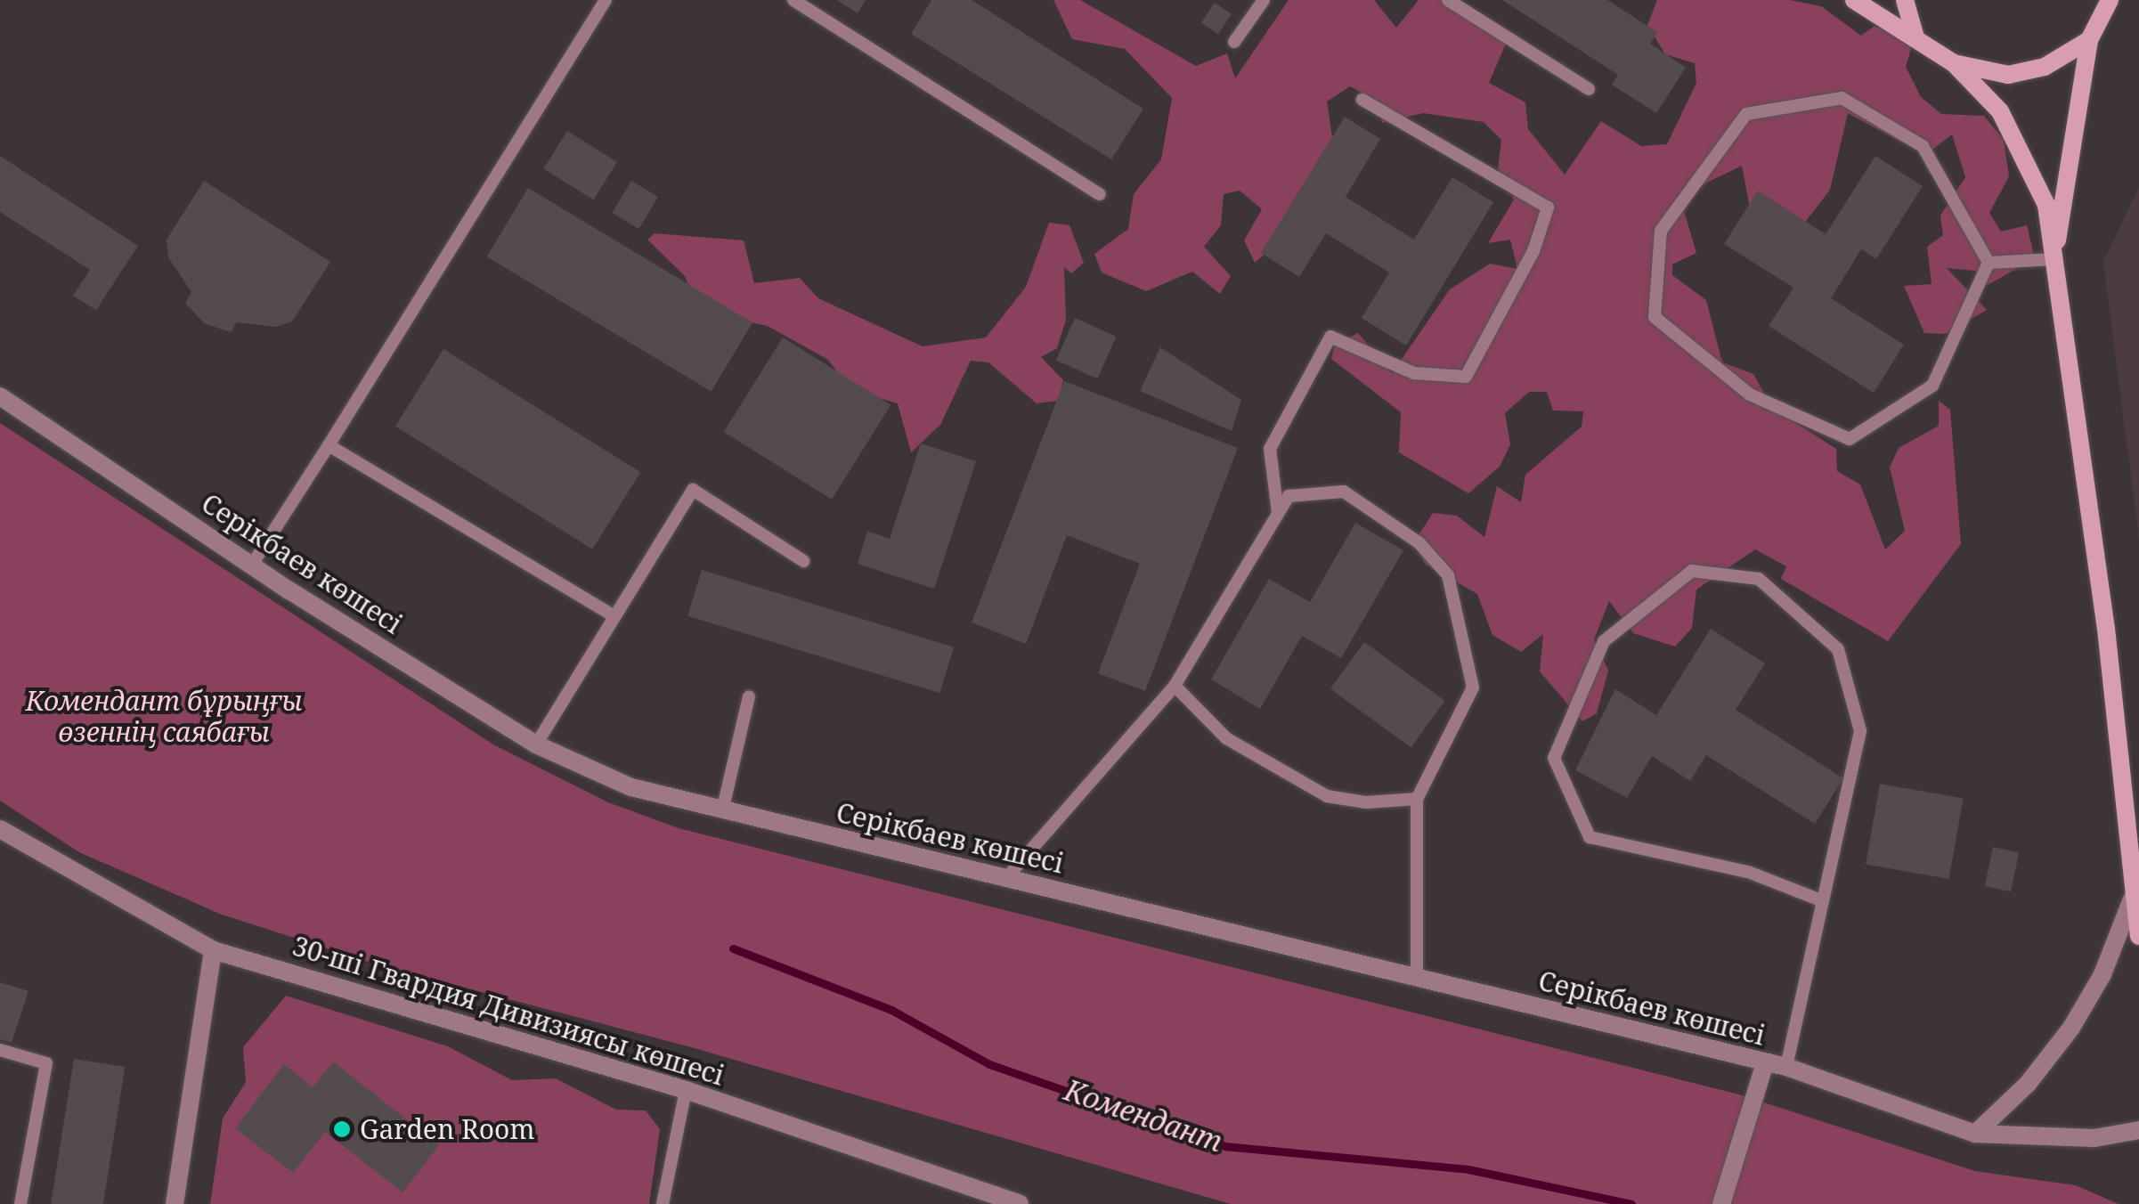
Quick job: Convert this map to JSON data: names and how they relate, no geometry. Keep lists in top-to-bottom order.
{
  "streets": {
    "street": ["Серікбаев көшесі", "30-ші Гвардия Дивизиясы көшесі"]
  },
  "water": ["Комендант"],
  "parks": ["Комендант бұрыңғы өзеннің саябағы"],
  "places": ["Garden Room"]
}
